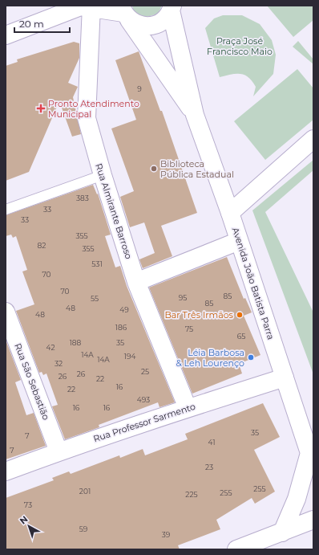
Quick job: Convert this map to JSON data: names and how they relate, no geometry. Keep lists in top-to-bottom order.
{
  "streets": {
    "street": [
      "Rua Almirante Barroso",
      "Avenida João Batista Parra",
      "Rua São Sebastião",
      "Rua Professor Sarmento"
    ]
  },
  "crossings": [
    ["Rua Almirante Barroso", "Rua Professor Sarmento"],
    ["Avenida João Batista Parra", "Rua Professor Sarmento"],
    ["Rua São Sebastião", "Rua Professor Sarmento"]
  ],
  "parks": ["Praça José Francisco Maio"],
  "places": {
    "health": ["Pronto Atendimento Municipal"],
    "other": ["Biblioteca Pública Estadual", "Bar Três Irmãos", "Léia Barbosa & Leh Lourenço"]
  },
  "house_numbers": [
    "9",
    "383",
    "33",
    "33",
    "355",
    "82",
    "355",
    "531",
    "70",
    "70",
    "85",
    "95",
    "55",
    "85",
    "48",
    "49",
    "48",
    "186",
    "75",
    "65",
    "188",
    "35",
    "42",
    "14A",
    "194",
    "14A",
    "32",
    "25",
    "26",
    "26",
    "22",
    "16",
    "22",
    "493",
    "16",
    "16",
    "35",
    "7",
    "41",
    "7",
    "23",
    "255",
    "201",
    "255",
    "225",
    "73",
    "59",
    "39"
  ],
  "scale_bar": "20 m",
  "north": "top left"
}
